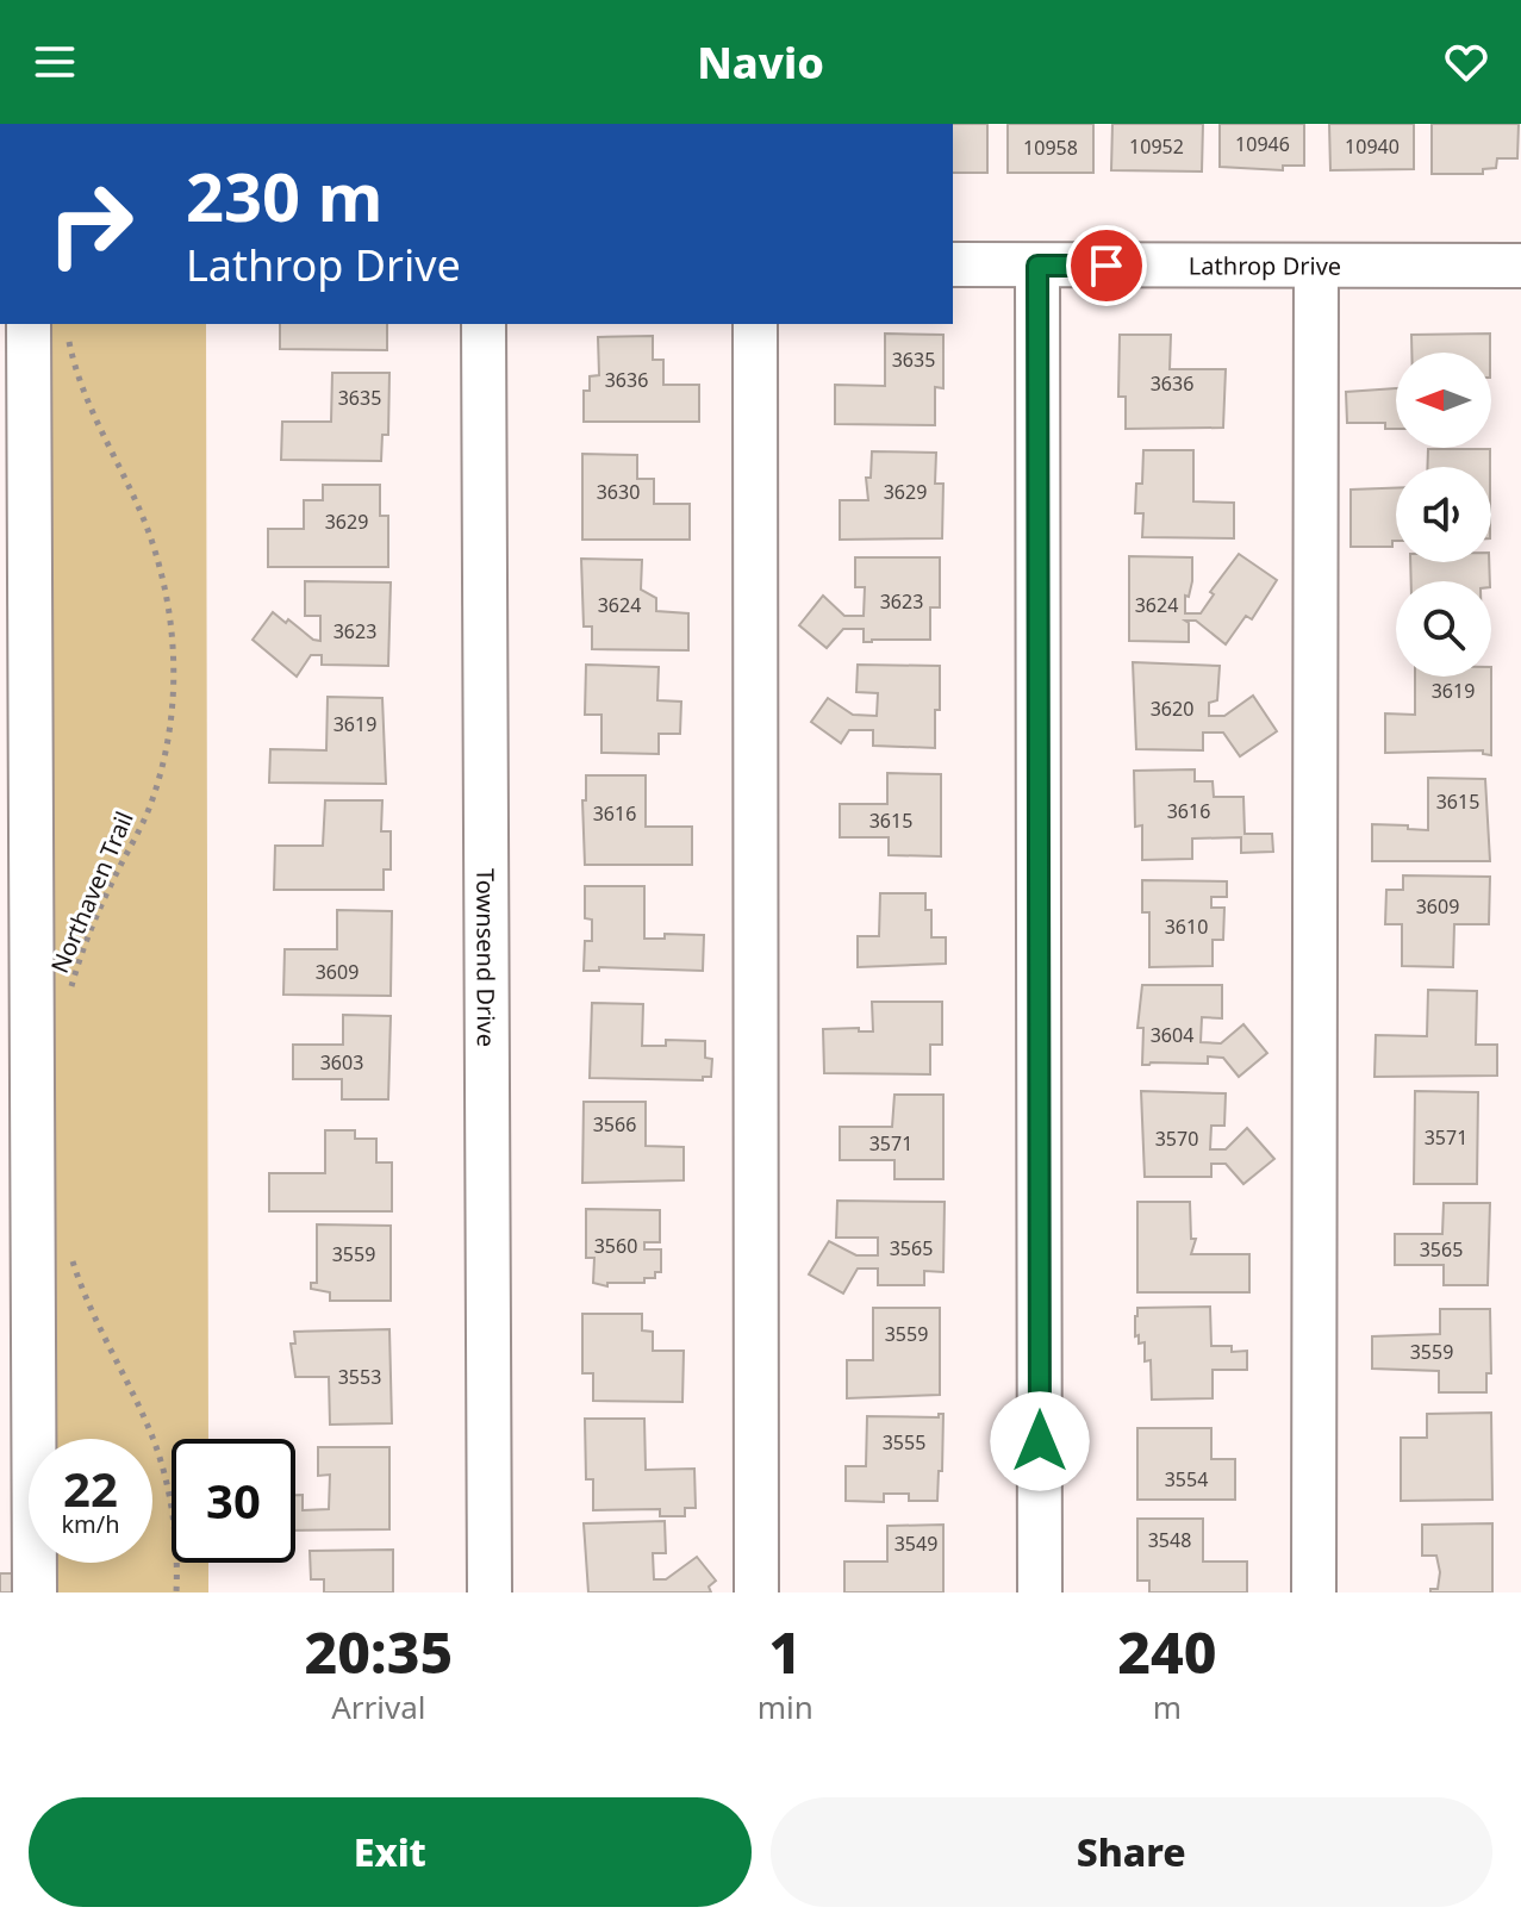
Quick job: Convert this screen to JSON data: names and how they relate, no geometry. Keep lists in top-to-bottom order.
{
  "streets": {
    "street": ["Lathrop Drive", "Townsend Drive"],
    "path": ["Northaven Trail"]
  },
  "house_numbers": [
    "10946",
    "10952",
    "10940",
    "10958",
    "3635",
    "3636",
    "3636",
    "3635",
    "3630",
    "3629",
    "3629",
    "3623",
    "3624",
    "3624",
    "3623",
    "3619",
    "3620",
    "3619",
    "3615",
    "3616",
    "3616",
    "3615",
    "3609",
    "3610",
    "3609",
    "3604",
    "3603",
    "3566",
    "3571",
    "3570",
    "3571",
    "3560",
    "3565",
    "3565",
    "3559",
    "3559",
    "3559",
    "3553",
    "3555",
    "3554",
    "3548",
    "3549"
  ],
  "north": "left",
  "page": {
    "header": "Navio",
    "turn": ["230 m", "Lathrop Drive"],
    "speed": "22 km/h",
    "limit": "30",
    "eta": [
      "20:35",
      "Arrival",
      "1",
      "min",
      "240",
      "m"
    ],
    "buttons": ["Exit", "Share"]
  }
}
